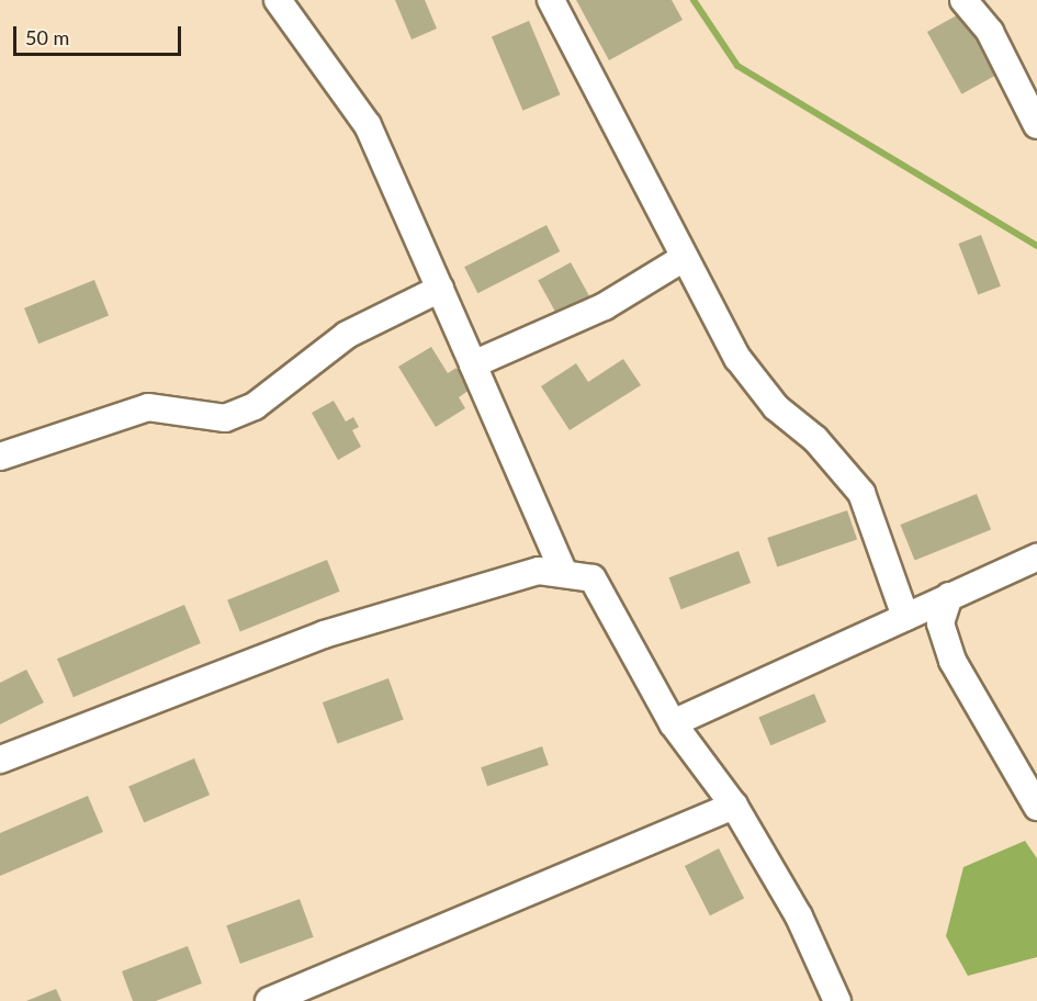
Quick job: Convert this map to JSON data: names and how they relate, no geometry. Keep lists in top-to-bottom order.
{
  "scale_bar": "50 m"
}
